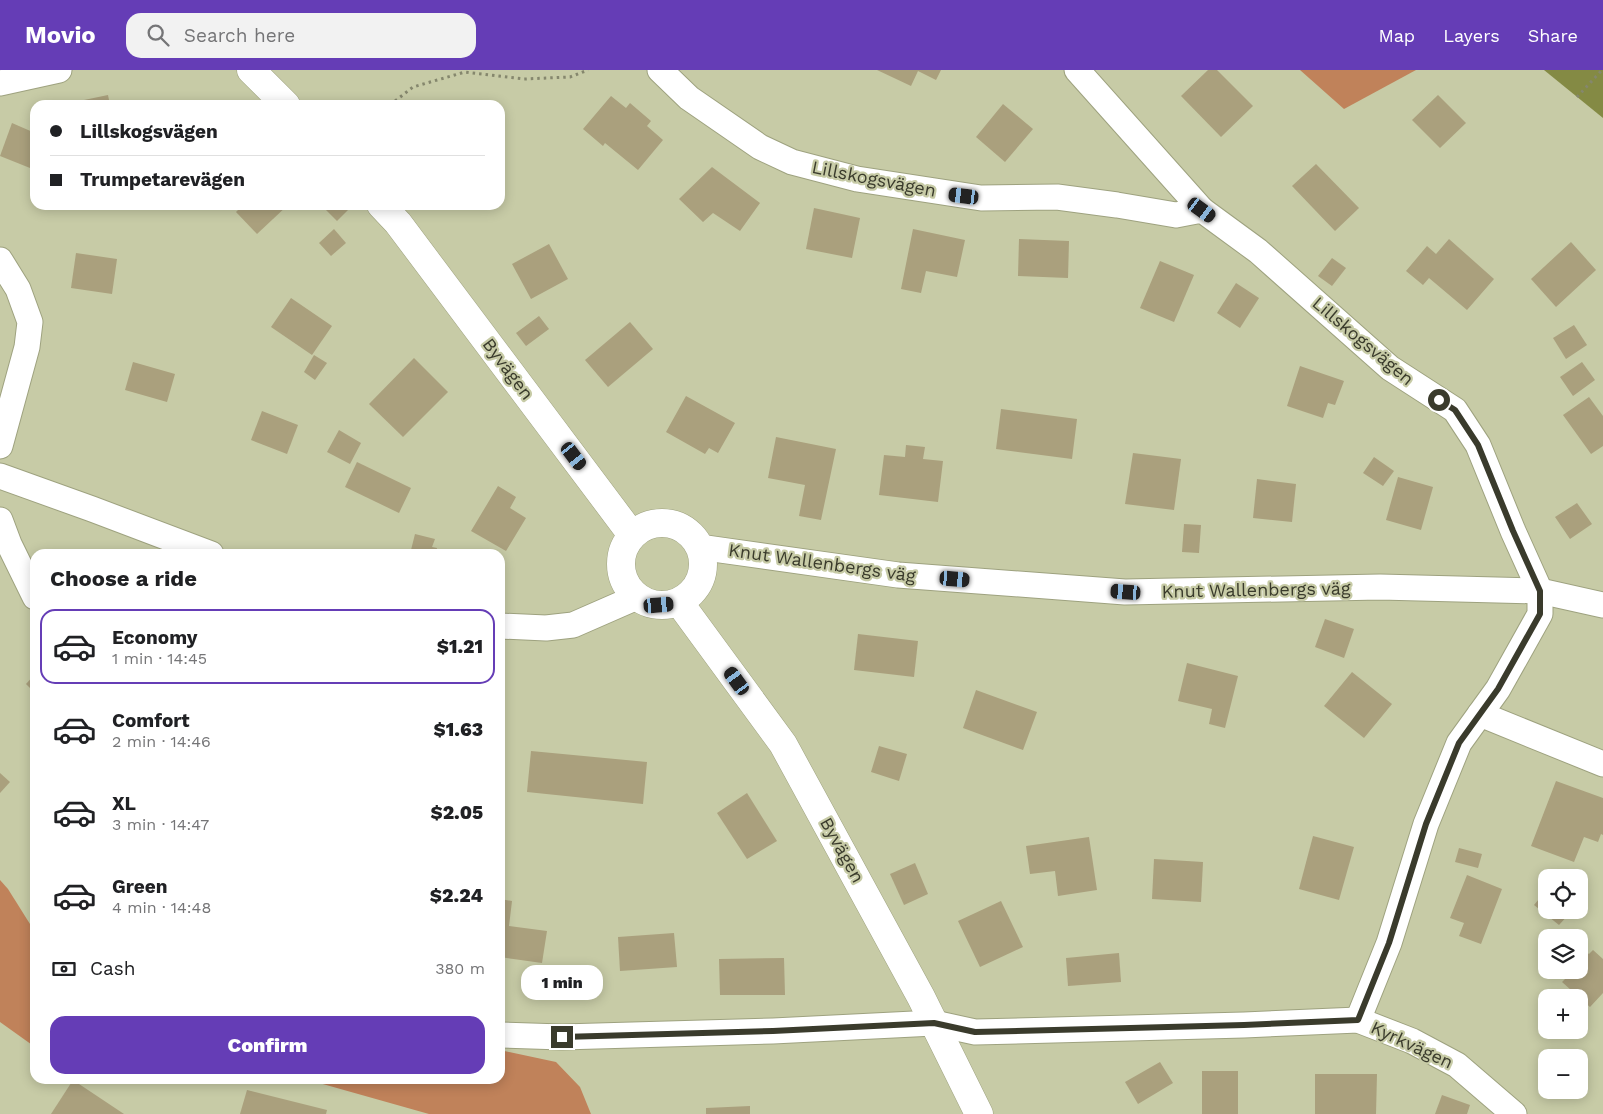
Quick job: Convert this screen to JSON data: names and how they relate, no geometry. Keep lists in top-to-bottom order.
{
  "streets": {
    "street": [
      "Lillskogsvägen",
      "Byvägen",
      "Knut Wallenbergs väg",
      "Kyrkvägen"
    ]
  },
  "crossings": [
    ["Lillskogsvägen", "Knut Wallenbergs väg"],
    ["Lillskogsvägen", "Kyrkvägen"],
    ["Byvägen", "Knut Wallenbergs väg"],
    ["Byvägen", "Kyrkvägen"]
  ],
  "page": {
    "header": "Movio",
    "search": "Search here",
    "nav": ["Map", "Layers", "Share"],
    "banner": ["Lillskogsvägen", "Trumpetarevägen"],
    "heading": "Choose a ride",
    "list": [
      {
        "name": "Economy",
        "note": "1 min · 14:45",
        "value": "$1.21"
      },
      {
        "name": "Comfort",
        "note": "2 min · 14:46",
        "value": "$1.63"
      },
      {
        "name": "XL",
        "note": "3 min · 14:47",
        "value": "$2.05"
      },
      {
        "name": "Green",
        "note": "4 min · 14:48",
        "value": "$2.24"
      }
    ],
    "map_buttons": ["+", "−"],
    "pay": ["Cash", "380 m"],
    "bubble": "1 min",
    "buttons": "Confirm"
  }
}
